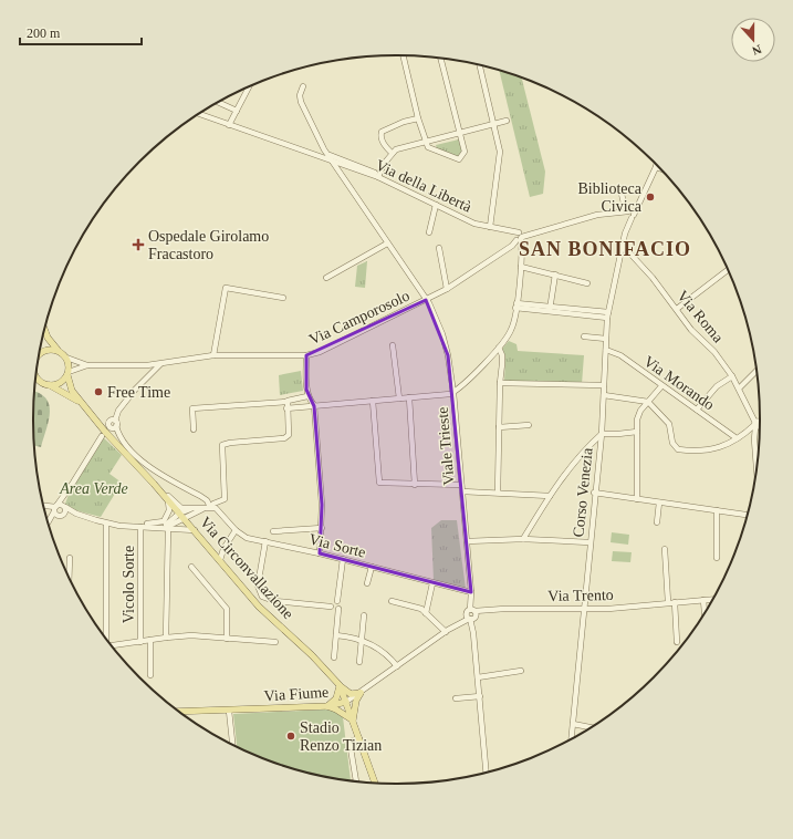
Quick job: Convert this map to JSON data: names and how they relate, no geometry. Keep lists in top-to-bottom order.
{
  "streets": {
    "main road": ["Via Circonvallazione", "Via Fiume"],
    "street": [
      "Via della Libertà",
      "Via Roma",
      "Via Camporosolo",
      "Via Morando",
      "Viale Trieste",
      "Corso Venezia",
      "Via Sorte",
      "Vicolo Sorte",
      "Via Trento"
    ]
  },
  "crossings": [
    ["Via della Libertà", "Via Camporosolo"],
    ["Via della Libertà", "Viale Trieste"],
    ["Via Roma", "Corso Venezia"],
    ["Via Camporosolo", "Viale Trieste"],
    ["Via Camporosolo", "Corso Venezia"],
    ["Via Camporosolo", "Via Sorte"],
    ["Via Camporosolo", "Via Circonvallazione"],
    ["Via Morando", "Corso Venezia"],
    ["Viale Trieste", "Via Sorte"],
    ["Viale Trieste", "Via Trento"],
    ["Viale Trieste", "Via Fiume"],
    ["Corso Venezia", "Via Trento"],
    ["Via Circonvallazione", "Via Fiume"],
    ["Via Trento", "Via Fiume"]
  ],
  "districts": ["SAN BONIFACIO"],
  "parks": ["Area Verde"],
  "places": {
    "other": ["Biblioteca Civica", "Free Time", "Stadio Renzo Tizian"],
    "health": ["Ospedale Girolamo Fracastoro"]
  },
  "scale_bar": "200 m",
  "north": "bottom"
}
